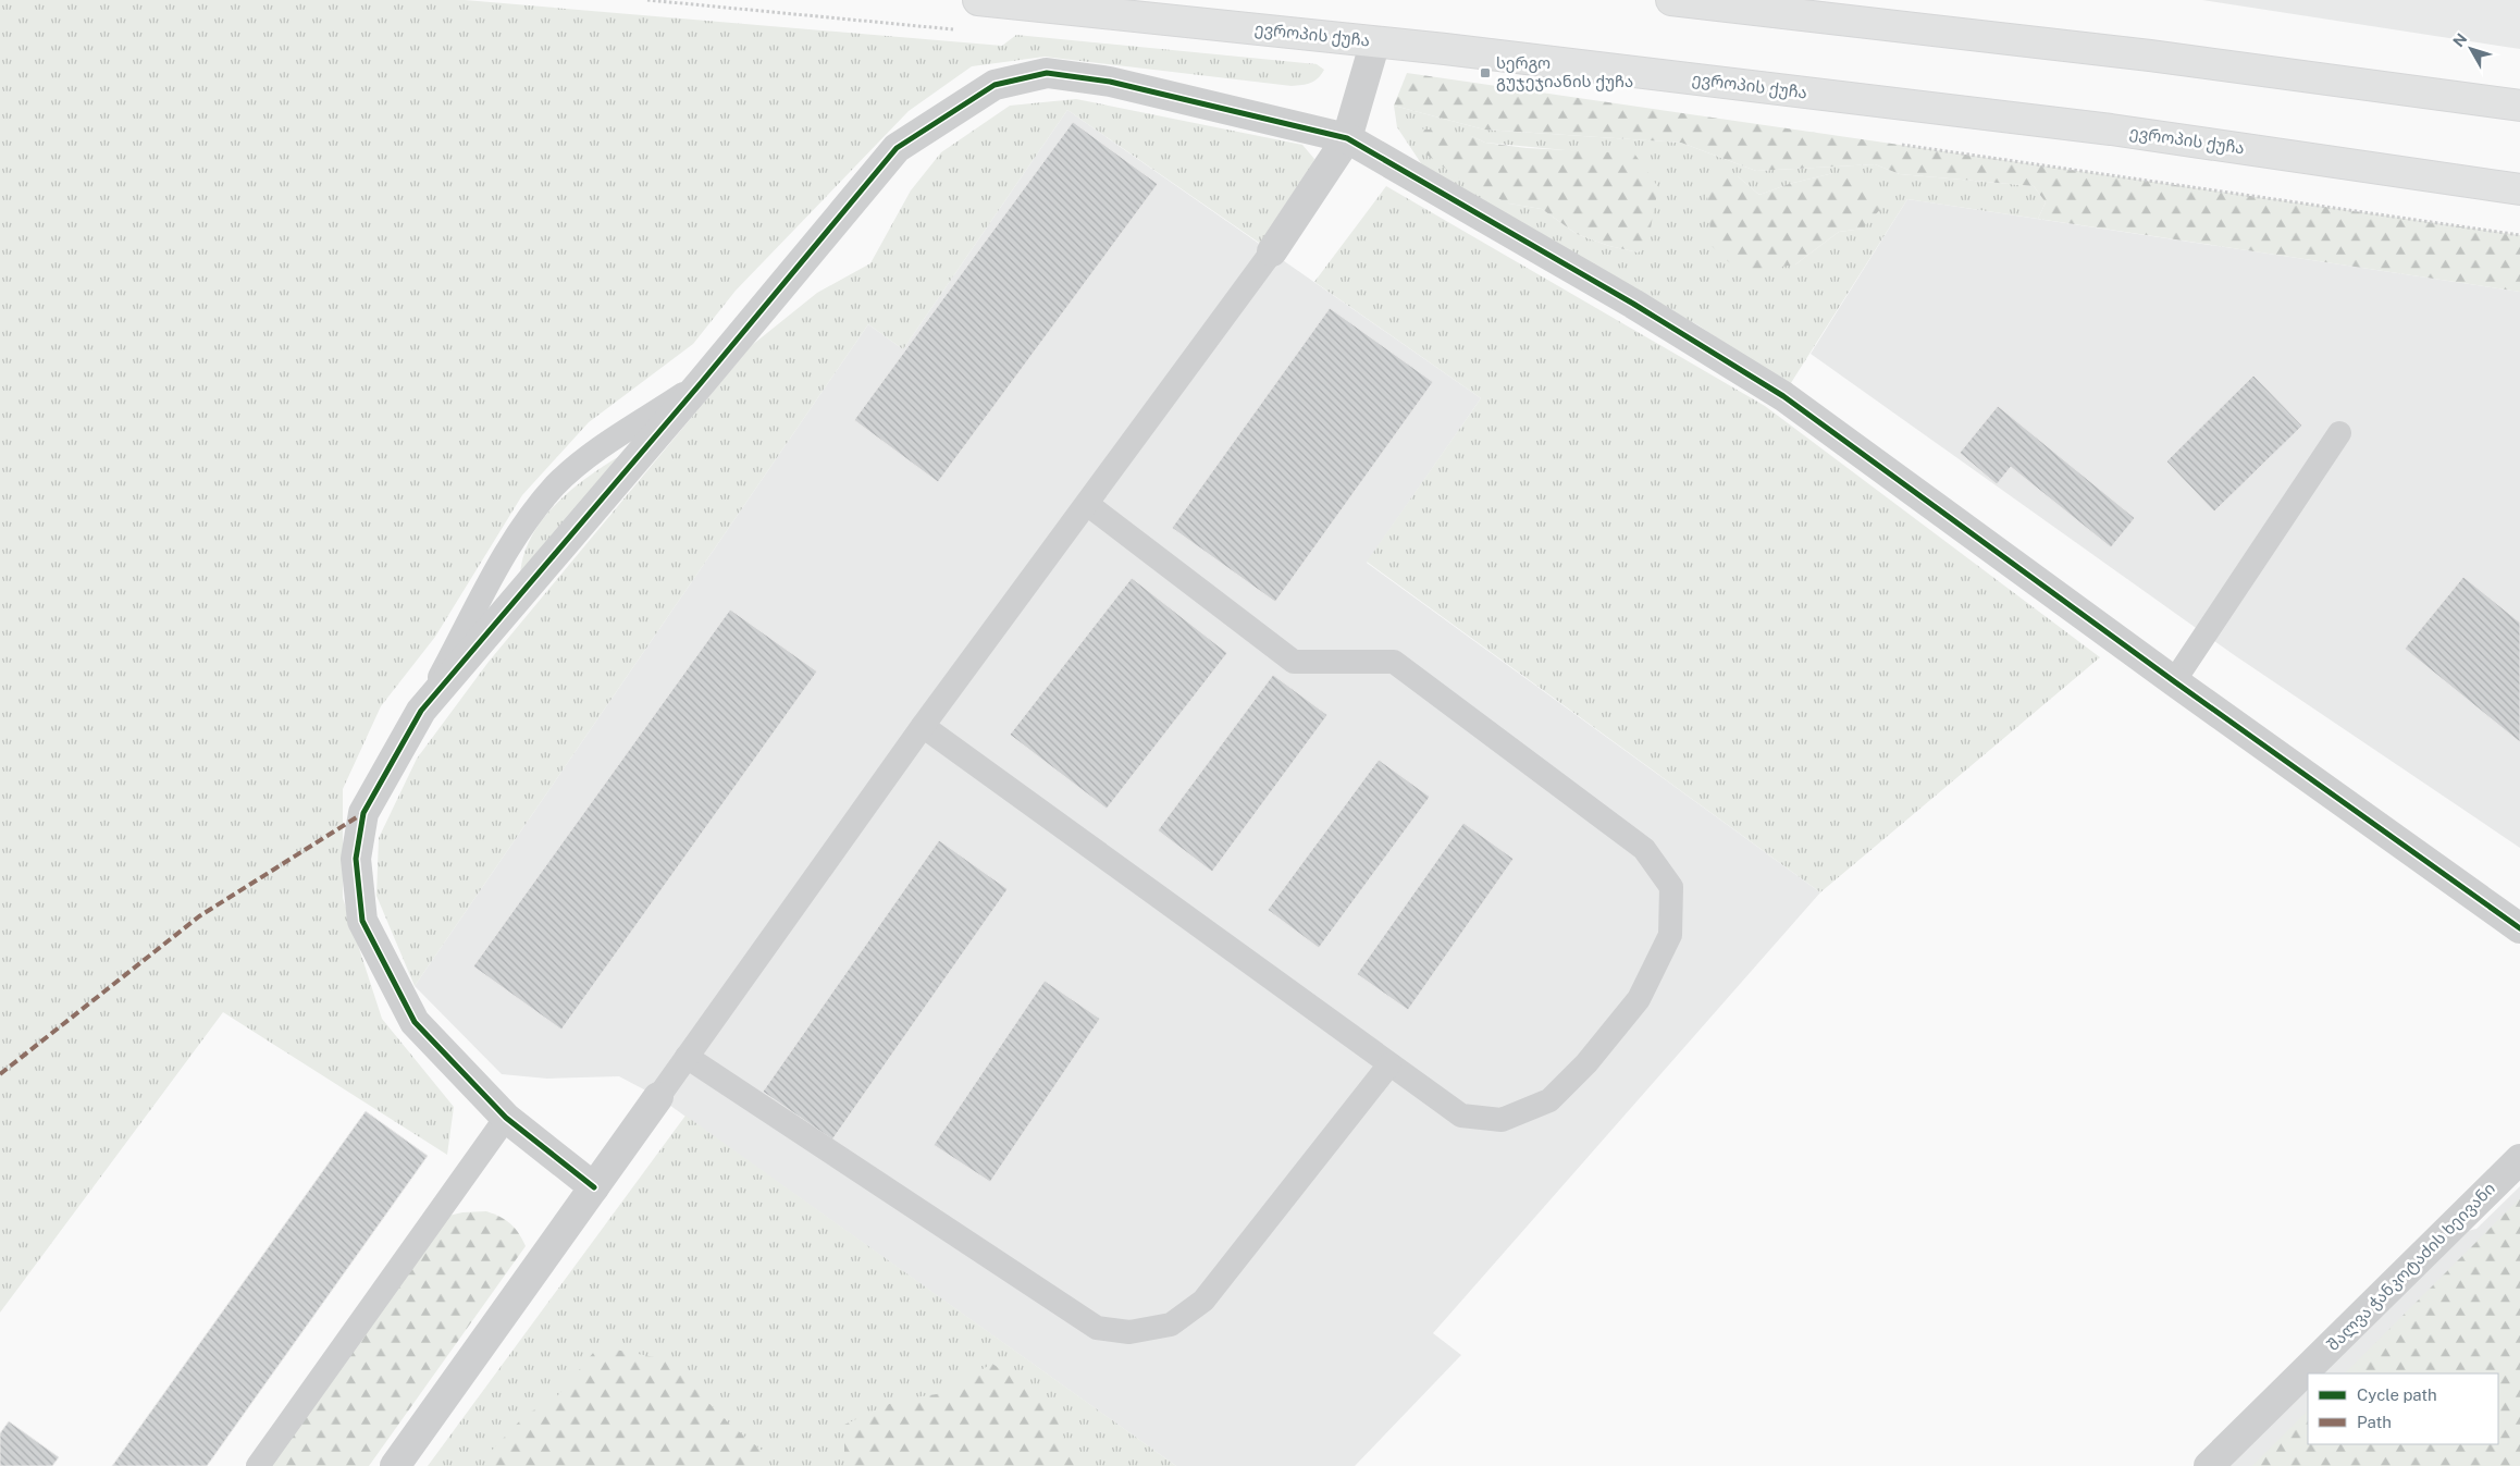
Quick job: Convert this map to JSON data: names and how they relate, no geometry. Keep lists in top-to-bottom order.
{
  "streets": {
    "main road": ["ევროპის ქუჩა"],
    "street": ["შალვა ჭანკოტაძის ხეივანი"]
  },
  "places": {
    "transit": ["სერგო გუჯეჯიანის ქუჩა"]
  },
  "legend": ["Cycle path", "Path"],
  "north": "top left"
}
